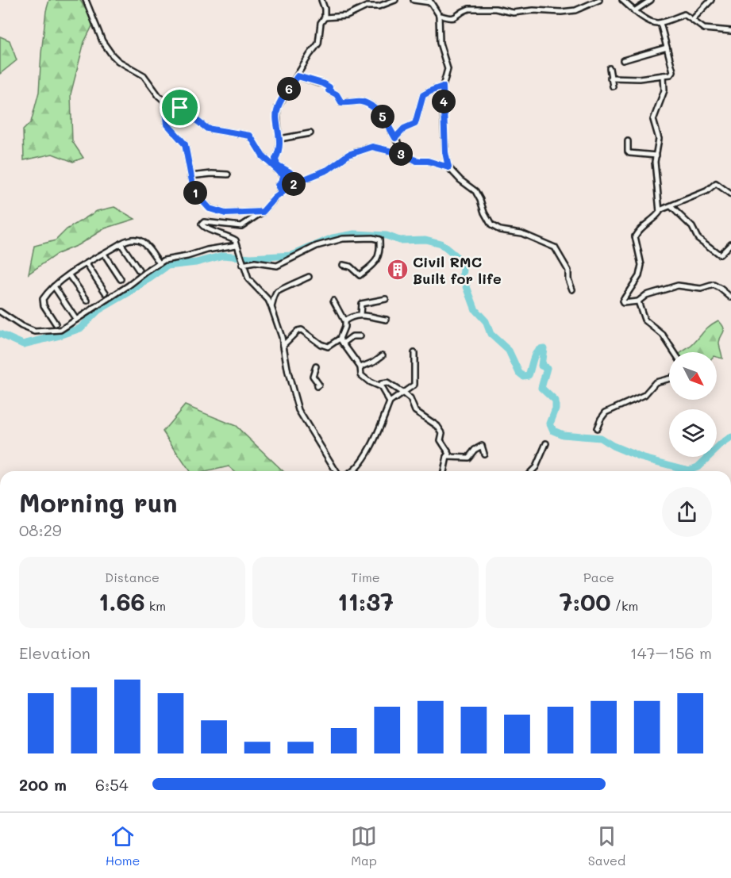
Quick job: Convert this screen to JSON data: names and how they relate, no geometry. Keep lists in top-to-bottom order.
{
  "places": {
    "building": ["Civil RMC Built for life"]
  },
  "north": "bottom right",
  "page": {
    "pins": [
      "6",
      "4",
      "5",
      "3",
      "2",
      "1"
    ],
    "heading": ["Morning run", "08:29"],
    "stats": [
      ["Distance", "1.66 km"],
      ["Time", "11:37"],
      ["Pace", "7:00 /km"]
    ],
    "chart": ["Elevation", "147–156 m"],
    "list": [
      {
        "name": "200 m",
        "note": "6:54"
      }
    ],
    "tabs": ["Home", "Map", "Saved"]
  }
}
